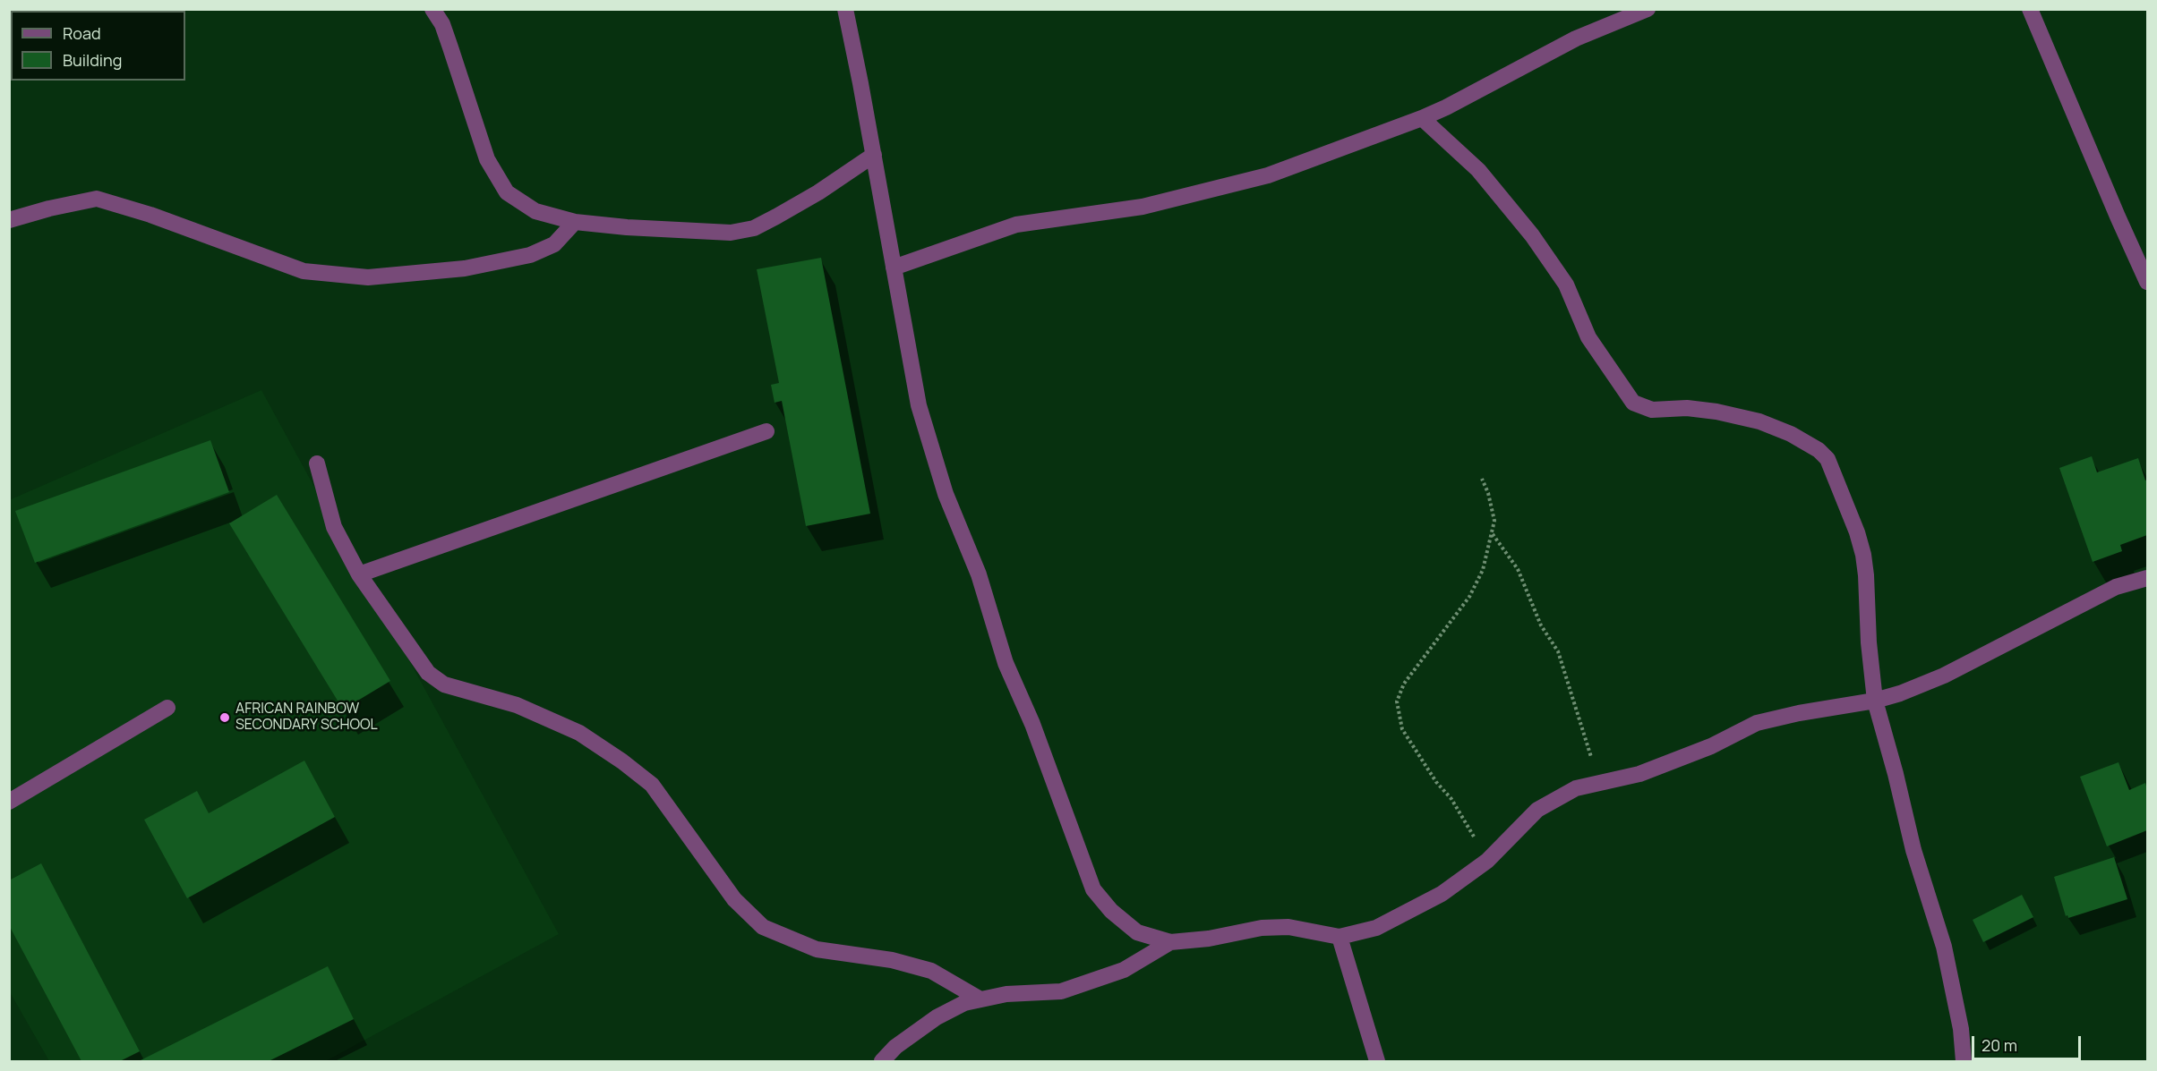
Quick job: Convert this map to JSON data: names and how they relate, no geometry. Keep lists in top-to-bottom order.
{
  "places": ["AFRICAN RAINBOW SECONDARY SCHOOL"],
  "legend": ["Road", "Building"],
  "scale_bar": "20 m"
}
